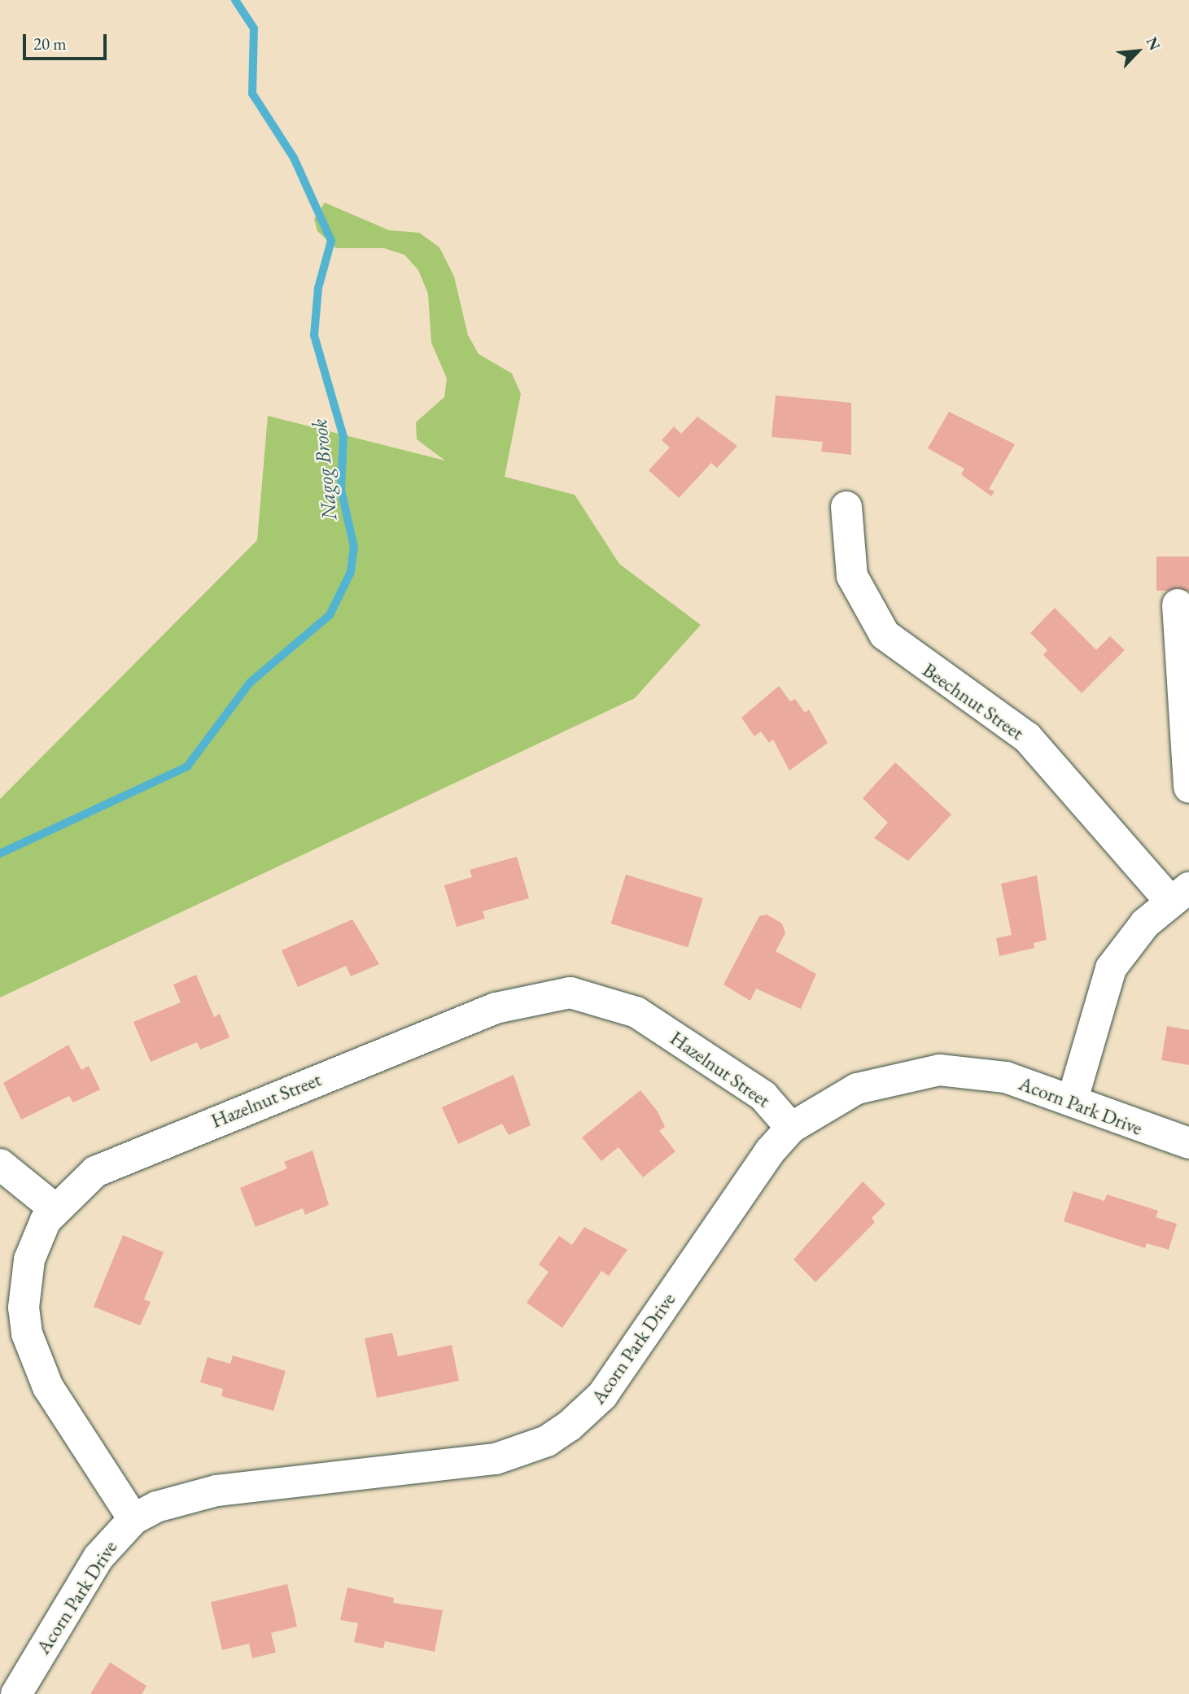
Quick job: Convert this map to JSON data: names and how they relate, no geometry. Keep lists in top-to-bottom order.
{
  "streets": {
    "street": ["Beechnut Street", "Hazelnut Street", "Acorn Park Drive"]
  },
  "crossings": [
    ["Hazelnut Street", "Acorn Park Drive"]
  ],
  "water": ["Nagog Brook"],
  "scale_bar": "20 m",
  "north": "top right"
}
